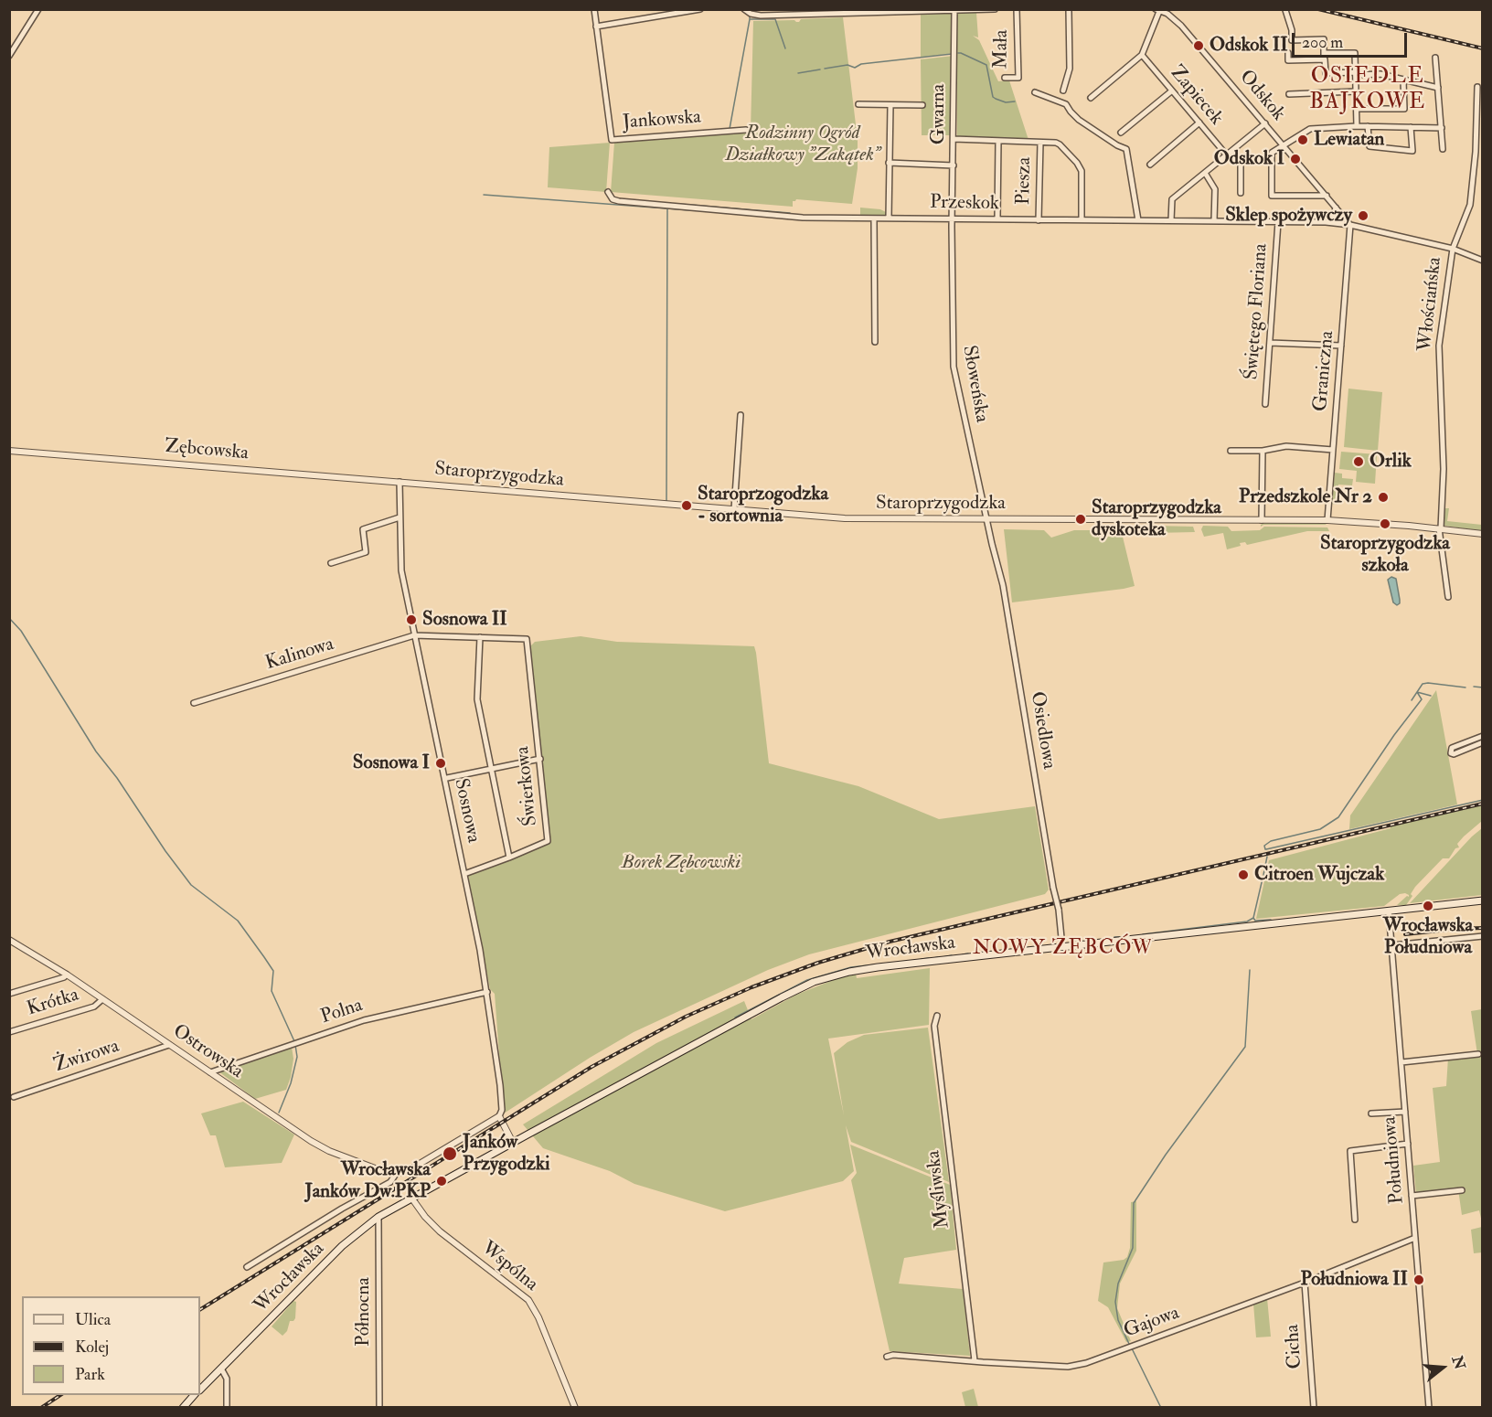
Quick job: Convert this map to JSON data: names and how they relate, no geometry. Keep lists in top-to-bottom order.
{
  "streets": {
    "main road": ["Wrocławska"],
    "street": [
      "Mała",
      "Zapiecek",
      "Odskok",
      "Gwarna",
      "Jankowska",
      "Piesza",
      "Przeskok",
      "Włościańska",
      "Świętego Floriana",
      "Graniczna",
      "Słoweńska",
      "Zębcowska",
      "Staroprzygodzka",
      "Kalinowa",
      "Osiedlowa",
      "Świerkowa",
      "Sosnowa",
      "Krótka",
      "Polna",
      "Ostrowska",
      "Żwirowa",
      "Południowa",
      "Myśliwska",
      "Wspólna",
      "Północna",
      "Gajowa",
      "Cicha"
    ]
  },
  "crossings": [
    ["Odskok", "Przeskok"],
    ["Odskok", "Graniczna"],
    ["Gwarna", "Piesza"],
    ["Gwarna", "Przeskok"],
    ["Gwarna", "Słoweńska"],
    ["Piesza", "Przeskok"],
    ["Przeskok", "Włościańska"],
    ["Przeskok", "Świętego Floriana"],
    ["Przeskok", "Graniczna"],
    ["Przeskok", "Słoweńska"],
    ["Włościańska", "Staroprzygodzka"],
    ["Graniczna", "Staroprzygodzka"],
    ["Słoweńska", "Staroprzygodzka"],
    ["Słoweńska", "Osiedlowa"],
    ["Zębcowska", "Staroprzygodzka"],
    ["Zębcowska", "Sosnowa"],
    ["Staroprzygodzka", "Osiedlowa"],
    ["Staroprzygodzka", "Sosnowa"],
    ["Kalinowa", "Świerkowa"],
    ["Kalinowa", "Sosnowa"],
    ["Osiedlowa", "Wrocławska"],
    ["Świerkowa", "Sosnowa"],
    ["Sosnowa", "Wrocławska"],
    ["Sosnowa", "Polna"],
    ["Wrocławska", "Południowa"],
    ["Wrocławska", "Wspólna"],
    ["Wrocławska", "Północna"],
    ["Krótka", "Ostrowska"],
    ["Polna", "Ostrowska"],
    ["Ostrowska", "Żwirowa"],
    ["Południowa", "Gajowa"],
    ["Myśliwska", "Gajowa"],
    ["Gajowa", "Cicha"]
  ],
  "districts": ["OSIEDLE BAJKOWE", "NOWY ZĘBCÓW"],
  "parks": ["Rodzinny Ogród Działkowy \"Zakątek\"", "Borek Zębcowski"],
  "places": [
    "Odskok II",
    "Lewiatan",
    "Odskok I",
    "Sklep spożywczy",
    "Orlik",
    "Przedszkole Nr 2",
    "Staroprzogodzka - sortownia",
    "Staroprzygodzka dyskoteka",
    "Staroprzygodzka szkoła",
    "Sosnowa II",
    "Sosnowa I",
    "Citroen Wujczak",
    "Wrocławska Południowa",
    "Janków Przygodzki",
    "Wrocławska Janków Dw.PKP",
    "Południowa II"
  ],
  "legend": ["Ulica", "Kolej", "Park"],
  "scale_bar": "200 m",
  "north": "right"
}
